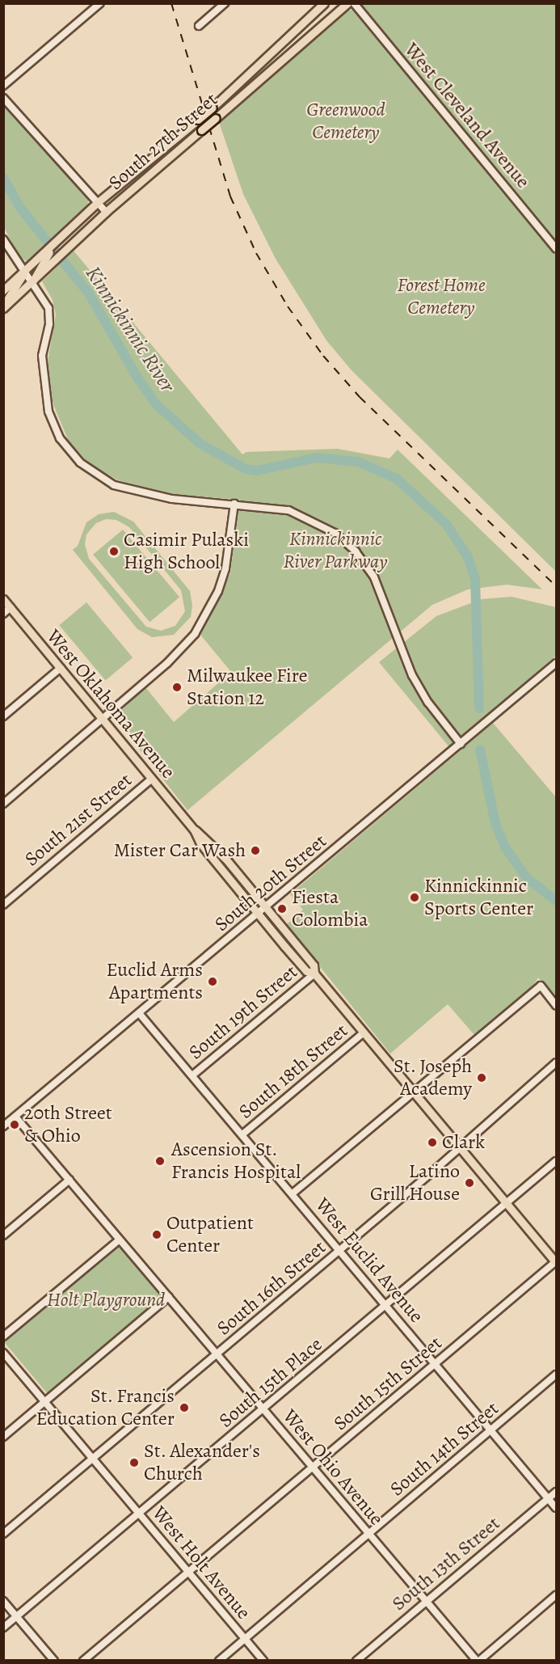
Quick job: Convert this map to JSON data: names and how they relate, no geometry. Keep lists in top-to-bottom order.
{
  "streets": {
    "main road": ["South 27th Street", "West Oklahoma Avenue"],
    "street": [
      "West Cleveland Avenue",
      "South 21st Street",
      "South 20th Street",
      "South 19th Street",
      "South 18th Street",
      "West Euclid Avenue",
      "South 16th Street",
      "South 15th Place",
      "South 15th Street",
      "South 14th Street",
      "West Ohio Avenue",
      "West Holt Avenue",
      "South 13th Street"
    ]
  },
  "crossings": [
    ["West Oklahoma Avenue", "South 21st Street"],
    ["West Oklahoma Avenue", "South 20th Street"],
    ["West Oklahoma Avenue", "South 19th Street"],
    ["West Oklahoma Avenue", "South 18th Street"],
    ["West Oklahoma Avenue", "South 16th Street"],
    ["West Oklahoma Avenue", "South 15th Place"],
    ["West Oklahoma Avenue", "South 15th Street"],
    ["South 20th Street", "West Euclid Avenue"],
    ["South 20th Street", "West Ohio Avenue"],
    ["South 19th Street", "West Euclid Avenue"],
    ["South 18th Street", "West Euclid Avenue"],
    ["West Euclid Avenue", "South 16th Street"],
    ["West Euclid Avenue", "South 15th Place"],
    ["West Euclid Avenue", "South 15th Street"],
    ["West Euclid Avenue", "South 14th Street"],
    ["West Euclid Avenue", "South 13th Street"],
    ["South 16th Street", "West Ohio Avenue"],
    ["South 16th Street", "West Holt Avenue"],
    ["South 15th Place", "West Ohio Avenue"],
    ["South 15th Place", "West Holt Avenue"],
    ["South 15th Street", "West Ohio Avenue"],
    ["South 15th Street", "West Holt Avenue"],
    ["South 14th Street", "West Ohio Avenue"],
    ["South 14th Street", "West Holt Avenue"],
    ["West Ohio Avenue", "South 13th Street"]
  ],
  "water": ["Kinnickinnic River"],
  "parks": [
    "Greenwood Cemetery",
    "Forest Home Cemetery",
    "Kinnickinnic River Parkway",
    "Holt Playground"
  ],
  "places": [
    "Casimir Pulaski High School",
    "Milwaukee Fire Station 12",
    "Mister Car Wash",
    "Kinnickinnic Sports Center",
    "Fiesta Colombia",
    "Euclid Arms Apartments",
    "St. Joseph Academy",
    "20th Street & Ohio",
    "Clark",
    "Ascension St. Francis Hospital",
    "Latino Grill House",
    "Outpatient Center",
    "St. Francis Education Center",
    "St. Alexander's Church"
  ]
}
